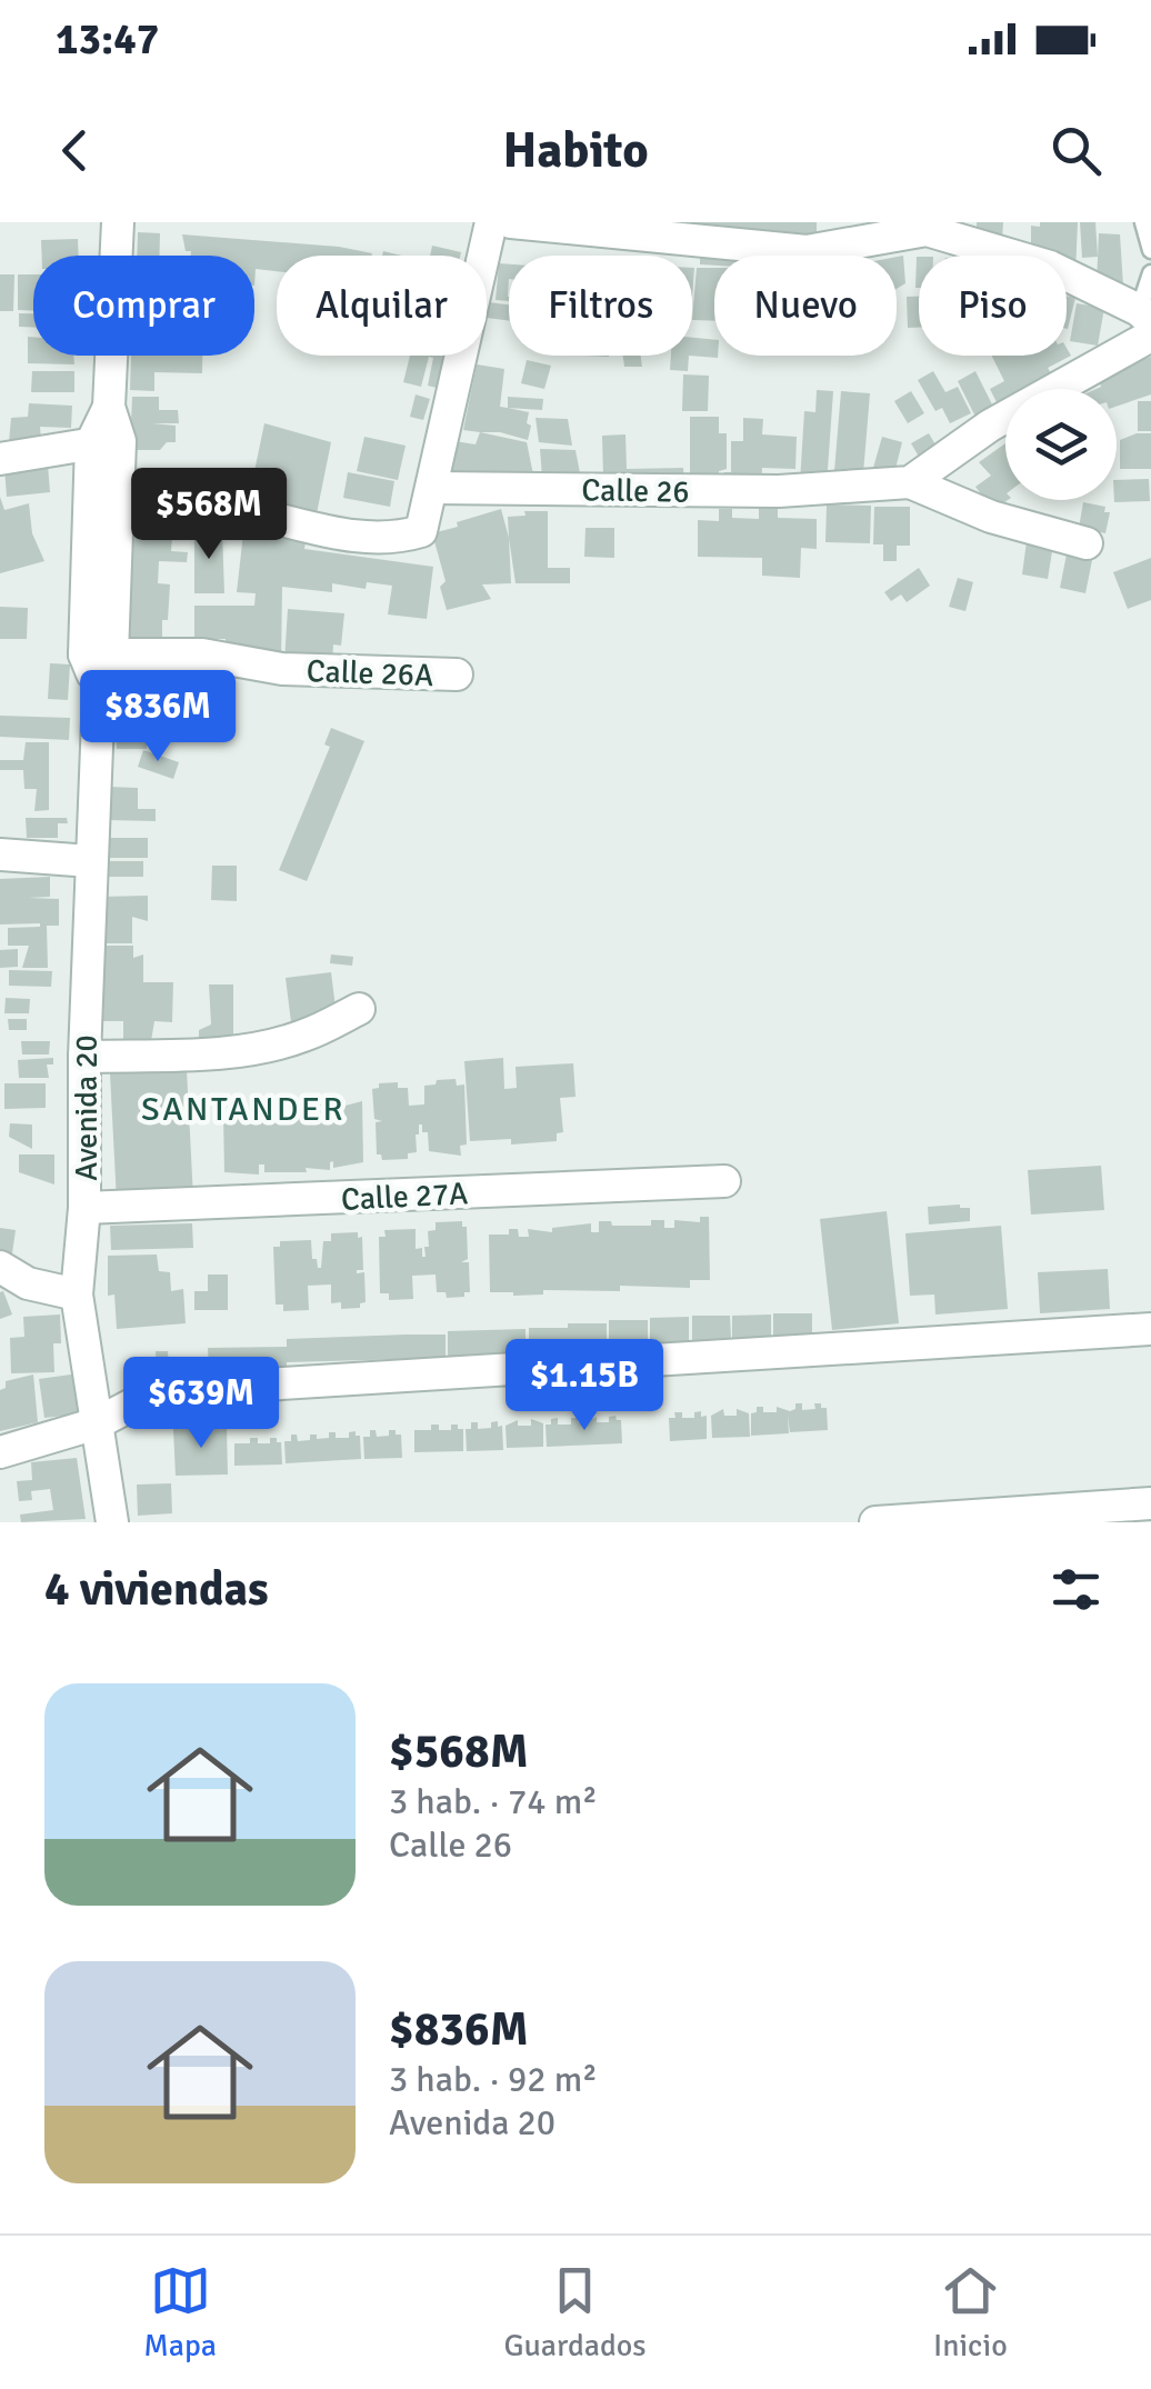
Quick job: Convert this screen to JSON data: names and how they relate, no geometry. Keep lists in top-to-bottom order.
{
  "streets": {
    "street": [
      "Calle 26",
      "Calle 26A",
      "Avenida 20",
      "Calle 27A"
    ]
  },
  "crossings": [
    ["Calle 26A", "Avenida 20"],
    ["Avenida 20", "Calle 27A"]
  ],
  "districts": ["SANTANDER"],
  "page": {
    "status": "13:47",
    "header": "Habito",
    "chip": [
      "Comprar",
      "Alquilar",
      "Filtros",
      "Nuevo",
      "Piso"
    ],
    "price": [
      "$568M",
      "$836M",
      "$1.15B",
      "$639M"
    ],
    "heading": "4 viviendas",
    "list": [
      {
        "name": "$568M",
        "note": "3 hab. · 74 m² · Calle 26"
      },
      {
        "name": "$836M",
        "note": "3 hab. · 92 m² · Avenida 20"
      }
    ],
    "tabs": ["Mapa", "Guardados", "Inicio"]
  }
}
